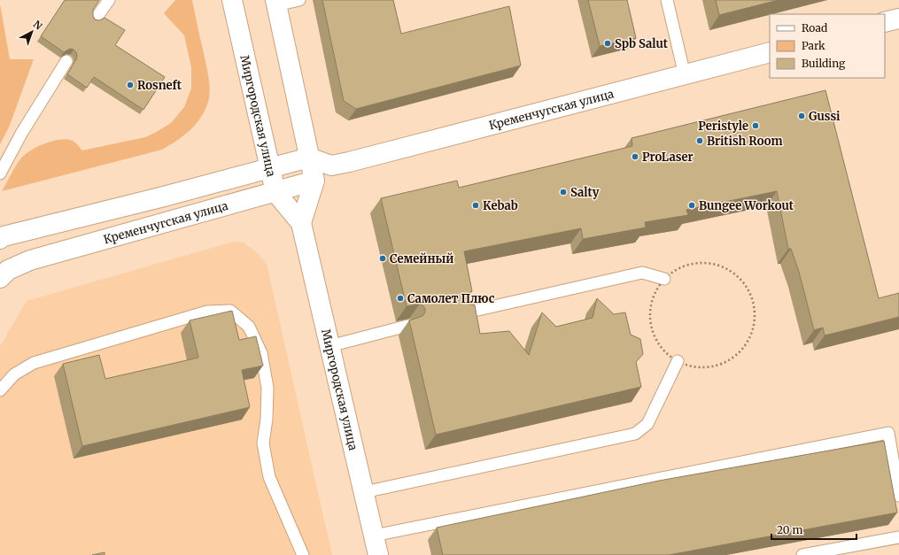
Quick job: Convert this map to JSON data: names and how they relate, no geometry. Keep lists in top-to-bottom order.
{
  "streets": {
    "street": ["Кременчугская улица", "Миргородская улица"]
  },
  "crossings": [
    ["Кременчугская улица", "Миргородская улица"]
  ],
  "places": [
    "Spb Salut",
    "Rosneft",
    "Gussi",
    "Peristyle",
    "British Room",
    "ProLaser",
    "Salty",
    "Kebab",
    "Bungee Workout",
    "Семейный",
    "Самолет Плюс"
  ],
  "legend": ["Road", "Park", "Building"],
  "scale_bar": "20 m",
  "north": "top right"
}
